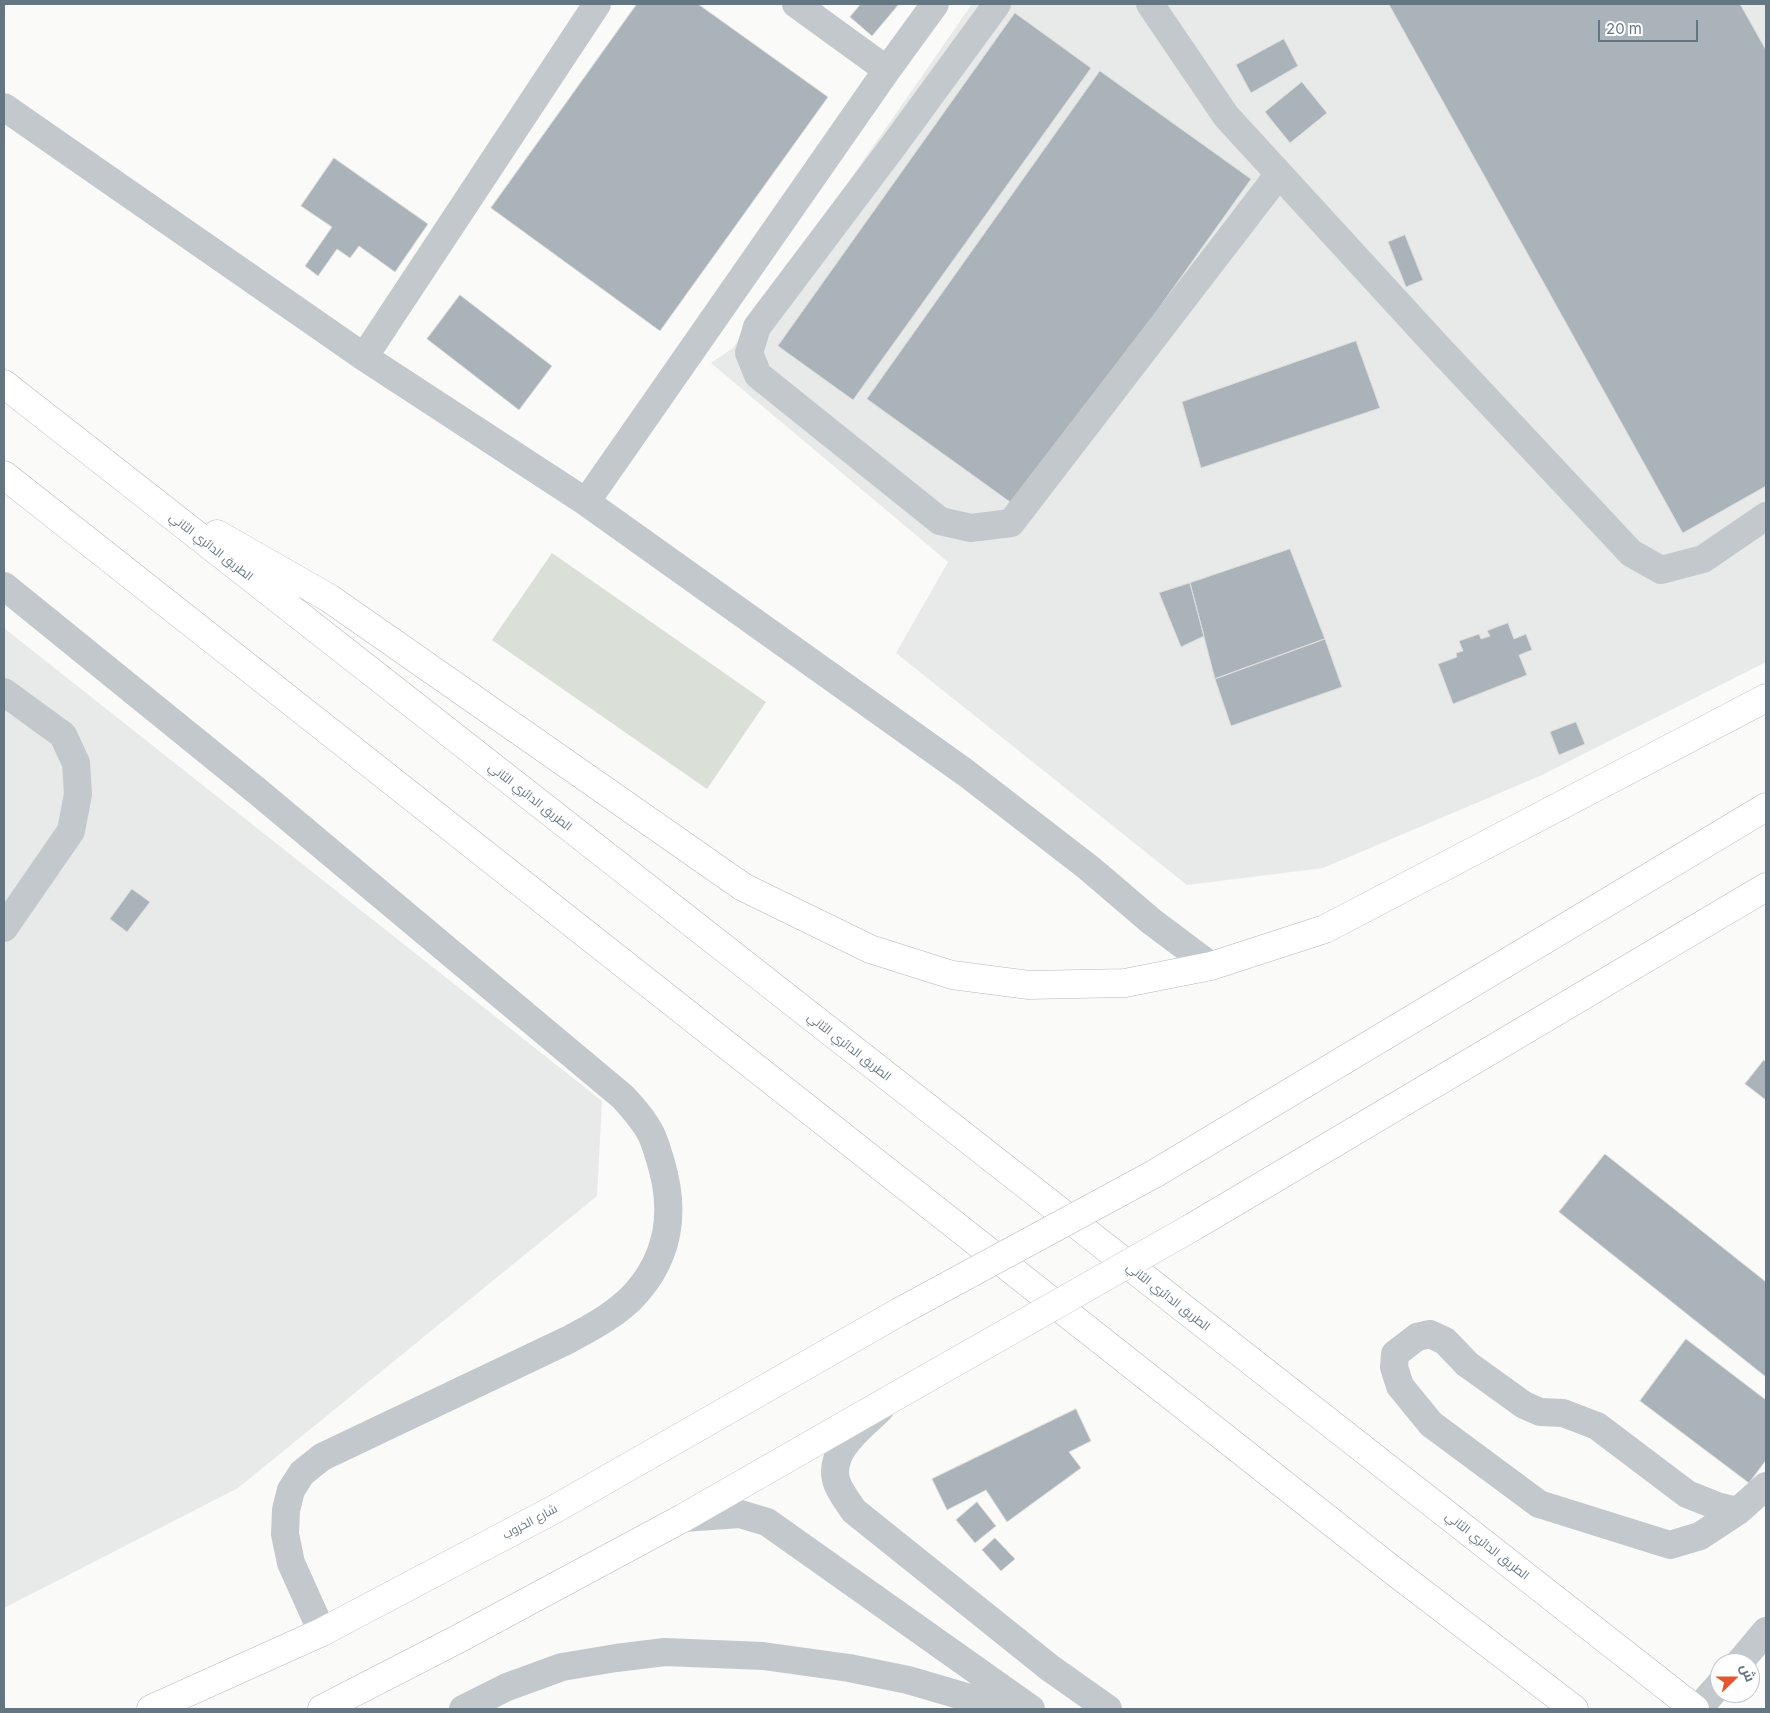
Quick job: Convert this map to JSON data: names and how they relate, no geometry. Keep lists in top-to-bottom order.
{
  "streets": {
    "main road": ["الطريق الدائري الثاني", "شارع الخروب"]
  },
  "scale_bar": "20 m",
  "north": "right"
}
